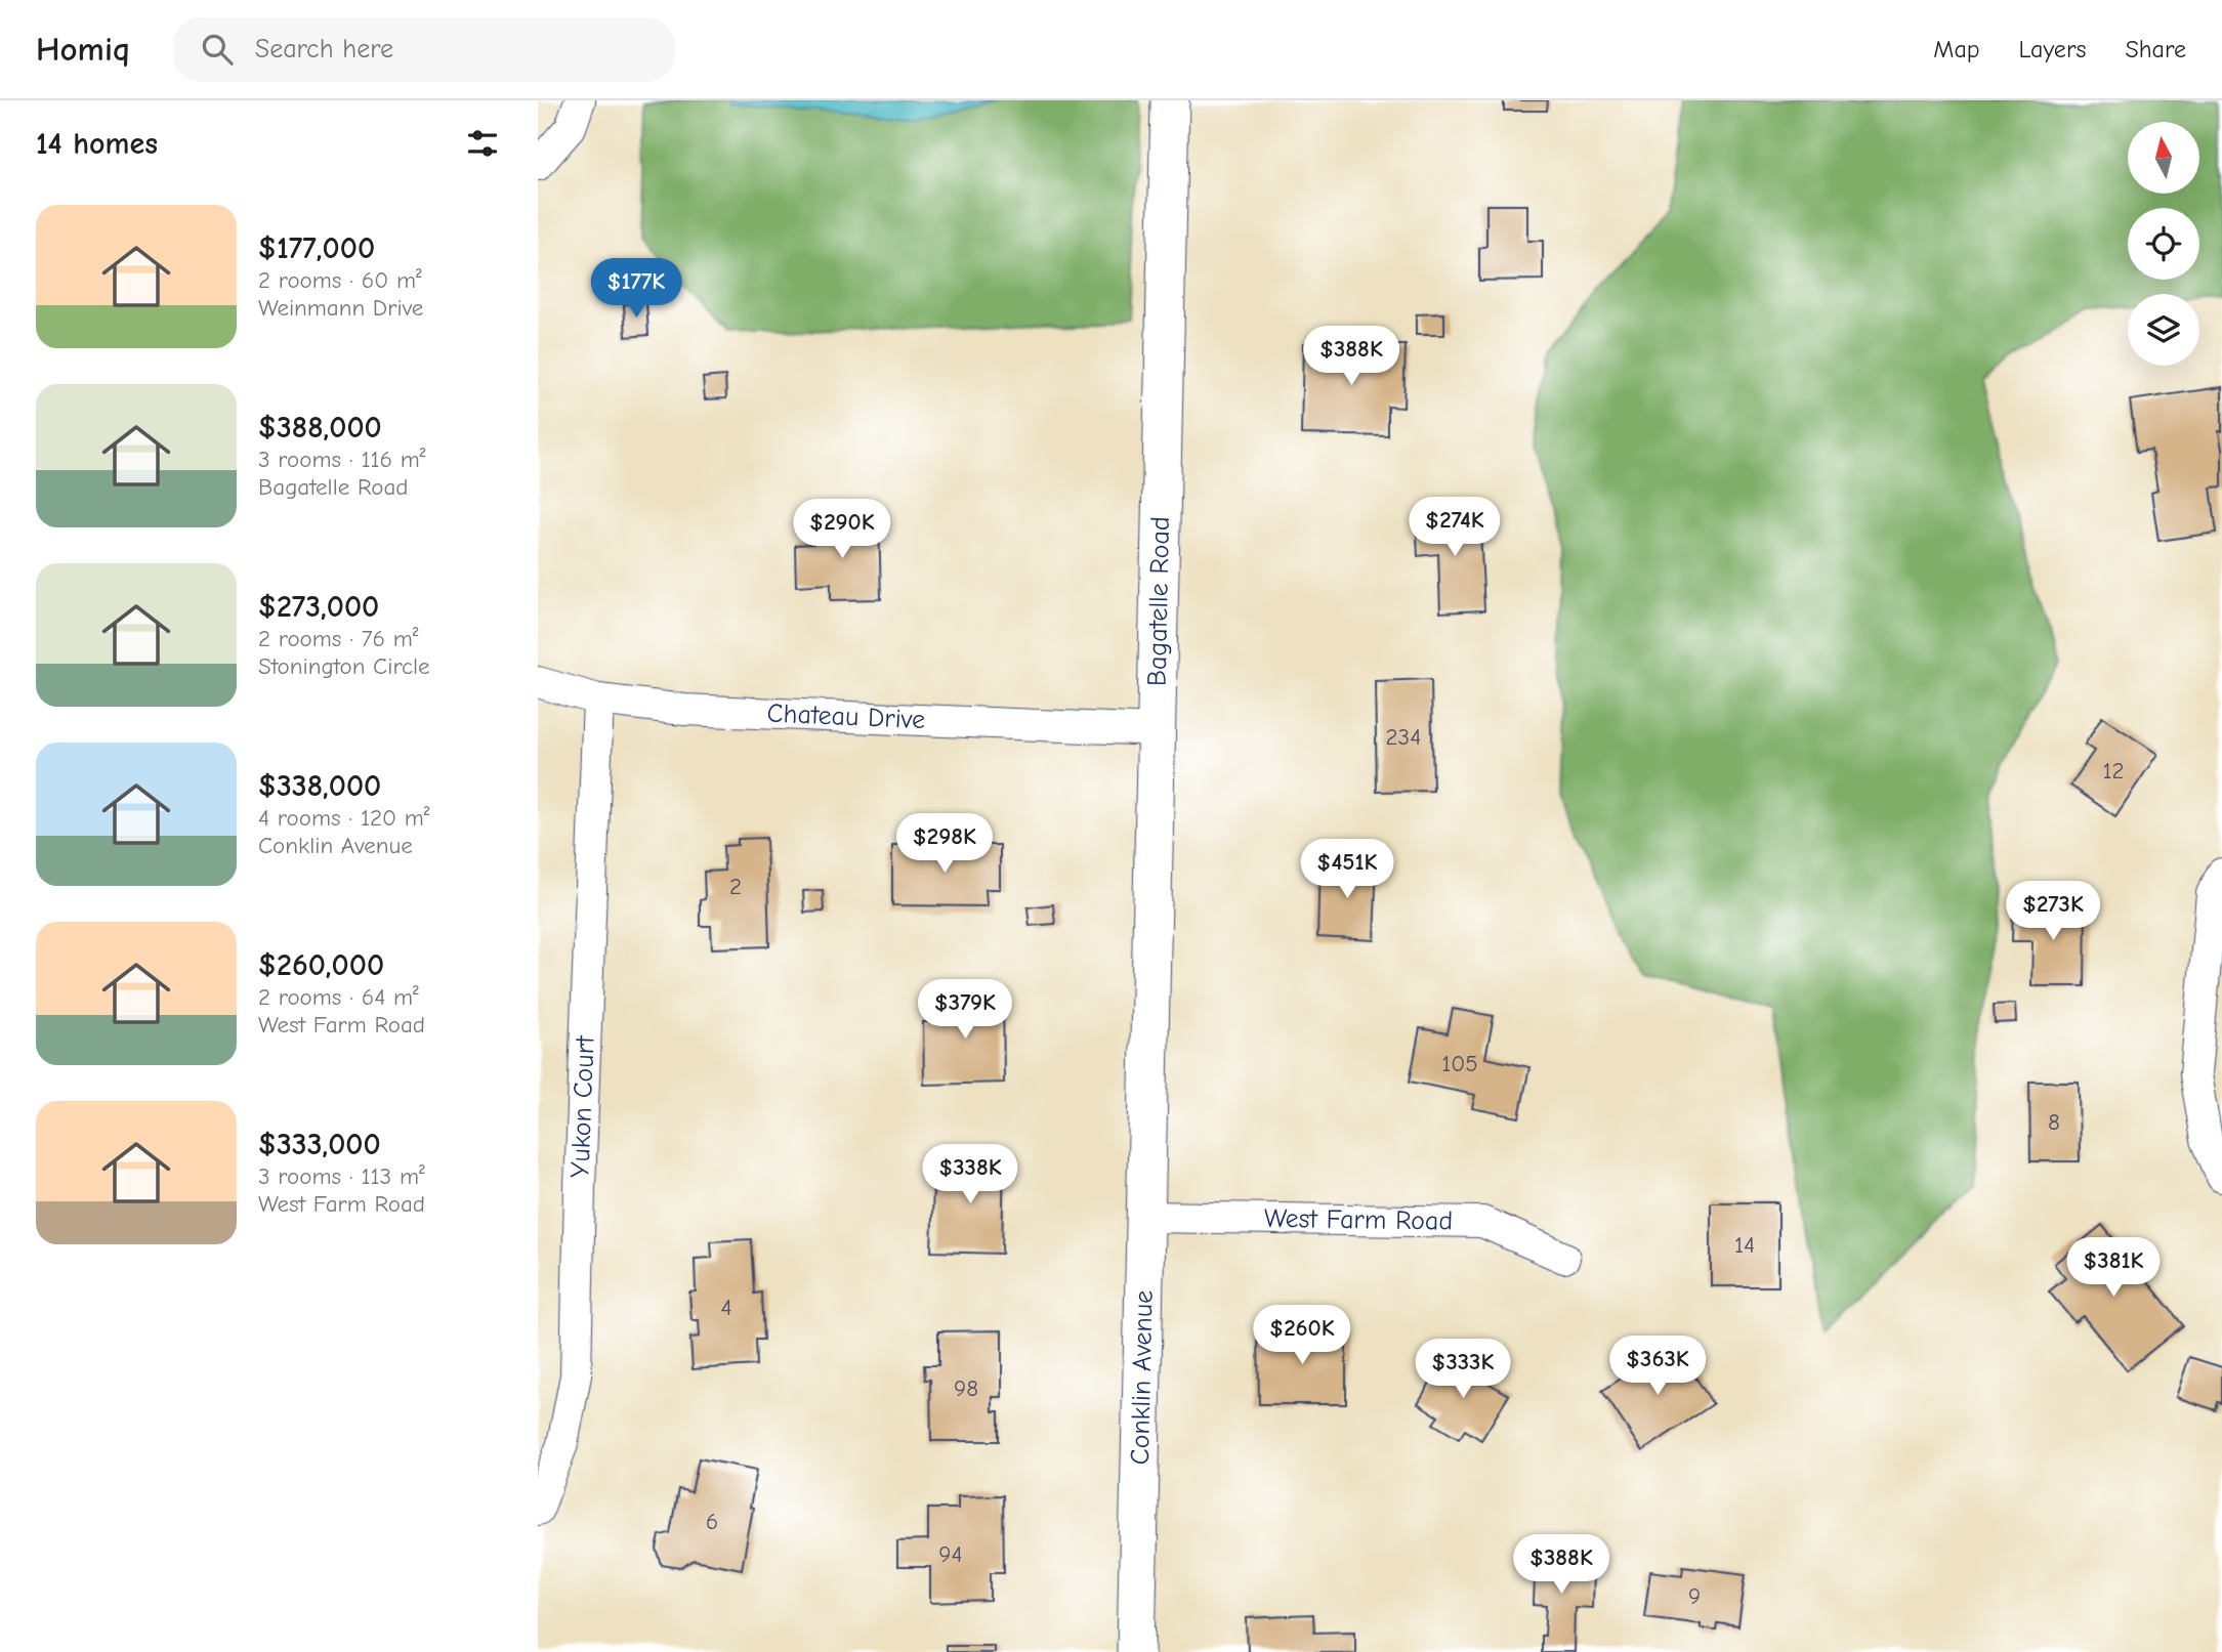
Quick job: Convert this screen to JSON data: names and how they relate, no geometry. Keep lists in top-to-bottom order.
{
  "streets": {
    "street": [
      "Bagatelle Road",
      "Chateau Drive",
      "Yukon Court",
      "West Farm Road",
      "Conklin Avenue"
    ]
  },
  "crossings": [
    ["Bagatelle Road", "Chateau Drive"],
    ["Bagatelle Road", "Conklin Avenue"],
    ["Chateau Drive", "Yukon Court"],
    ["West Farm Road", "Conklin Avenue"]
  ],
  "house_numbers": [
    "234",
    "12",
    "2",
    "105",
    "8",
    "14",
    "4",
    "98",
    "6",
    "94",
    "9"
  ],
  "north": "top",
  "page": {
    "header": "Homiq",
    "search": "Search here",
    "nav": ["Map", "Layers", "Share"],
    "heading": "14 homes",
    "list": [
      {
        "name": "$177,000",
        "note": "2 rooms · 60 m² · Weinmann Drive"
      },
      {
        "name": "$388,000",
        "note": "3 rooms · 116 m² · Bagatelle Road"
      },
      {
        "name": "$273,000",
        "note": "2 rooms · 76 m² · Stonington Circle"
      },
      {
        "name": "$338,000",
        "note": "4 rooms · 120 m² · Conklin Avenue"
      },
      {
        "name": "$260,000",
        "note": "2 rooms · 64 m² · West Farm Road"
      },
      {
        "name": "$333,000",
        "note": "3 rooms · 113 m² · West Farm Road"
      }
    ],
    "price": [
      "$177K",
      "$388K",
      "$274K",
      "$290K",
      "$298K",
      "$451K",
      "$273K",
      "$379K",
      "$338K",
      "$381K",
      "$260K",
      "$363K",
      "$333K",
      "$388K"
    ]
  }
}
